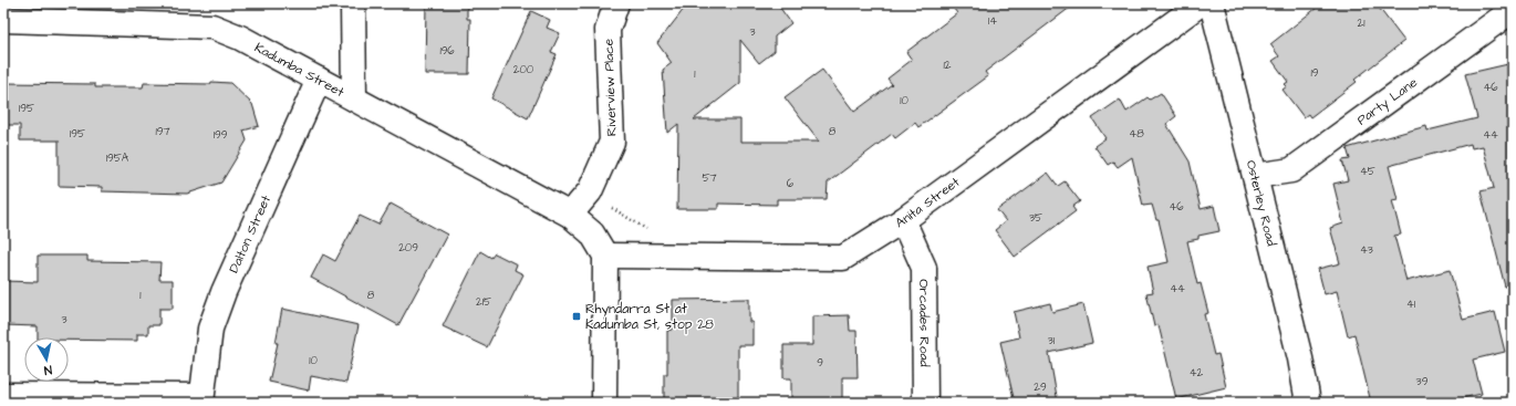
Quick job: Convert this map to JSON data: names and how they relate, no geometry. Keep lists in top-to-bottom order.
{
  "streets": {
    "street": [
      "Kadumba Street",
      "Riverview Place",
      "Party Lane",
      "Anita Street",
      "Osterley Road",
      "Dalton Street",
      "Orcades Road"
    ]
  },
  "crossings": [
    ["Kadumba Street", "Riverview Place"],
    ["Kadumba Street", "Anita Street"],
    ["Kadumba Street", "Dalton Street"],
    ["Party Lane", "Osterley Road"],
    ["Anita Street", "Orcades Road"]
  ],
  "places": {
    "transit": ["Rhyndarra St at Kadumba St, stop 28"]
  },
  "house_numbers": [
    "14",
    "21",
    "3",
    "196",
    "12",
    "200",
    "19",
    "1",
    "46",
    "10",
    "195",
    "197",
    "8",
    "195",
    "48",
    "199",
    "44",
    "195A",
    "45",
    "57",
    "6",
    "46",
    "35",
    "209",
    "43",
    "44",
    "1",
    "8",
    "215",
    "41",
    "3",
    "31",
    "10",
    "9",
    "42",
    "39",
    "29"
  ],
  "north": "bottom"
}
